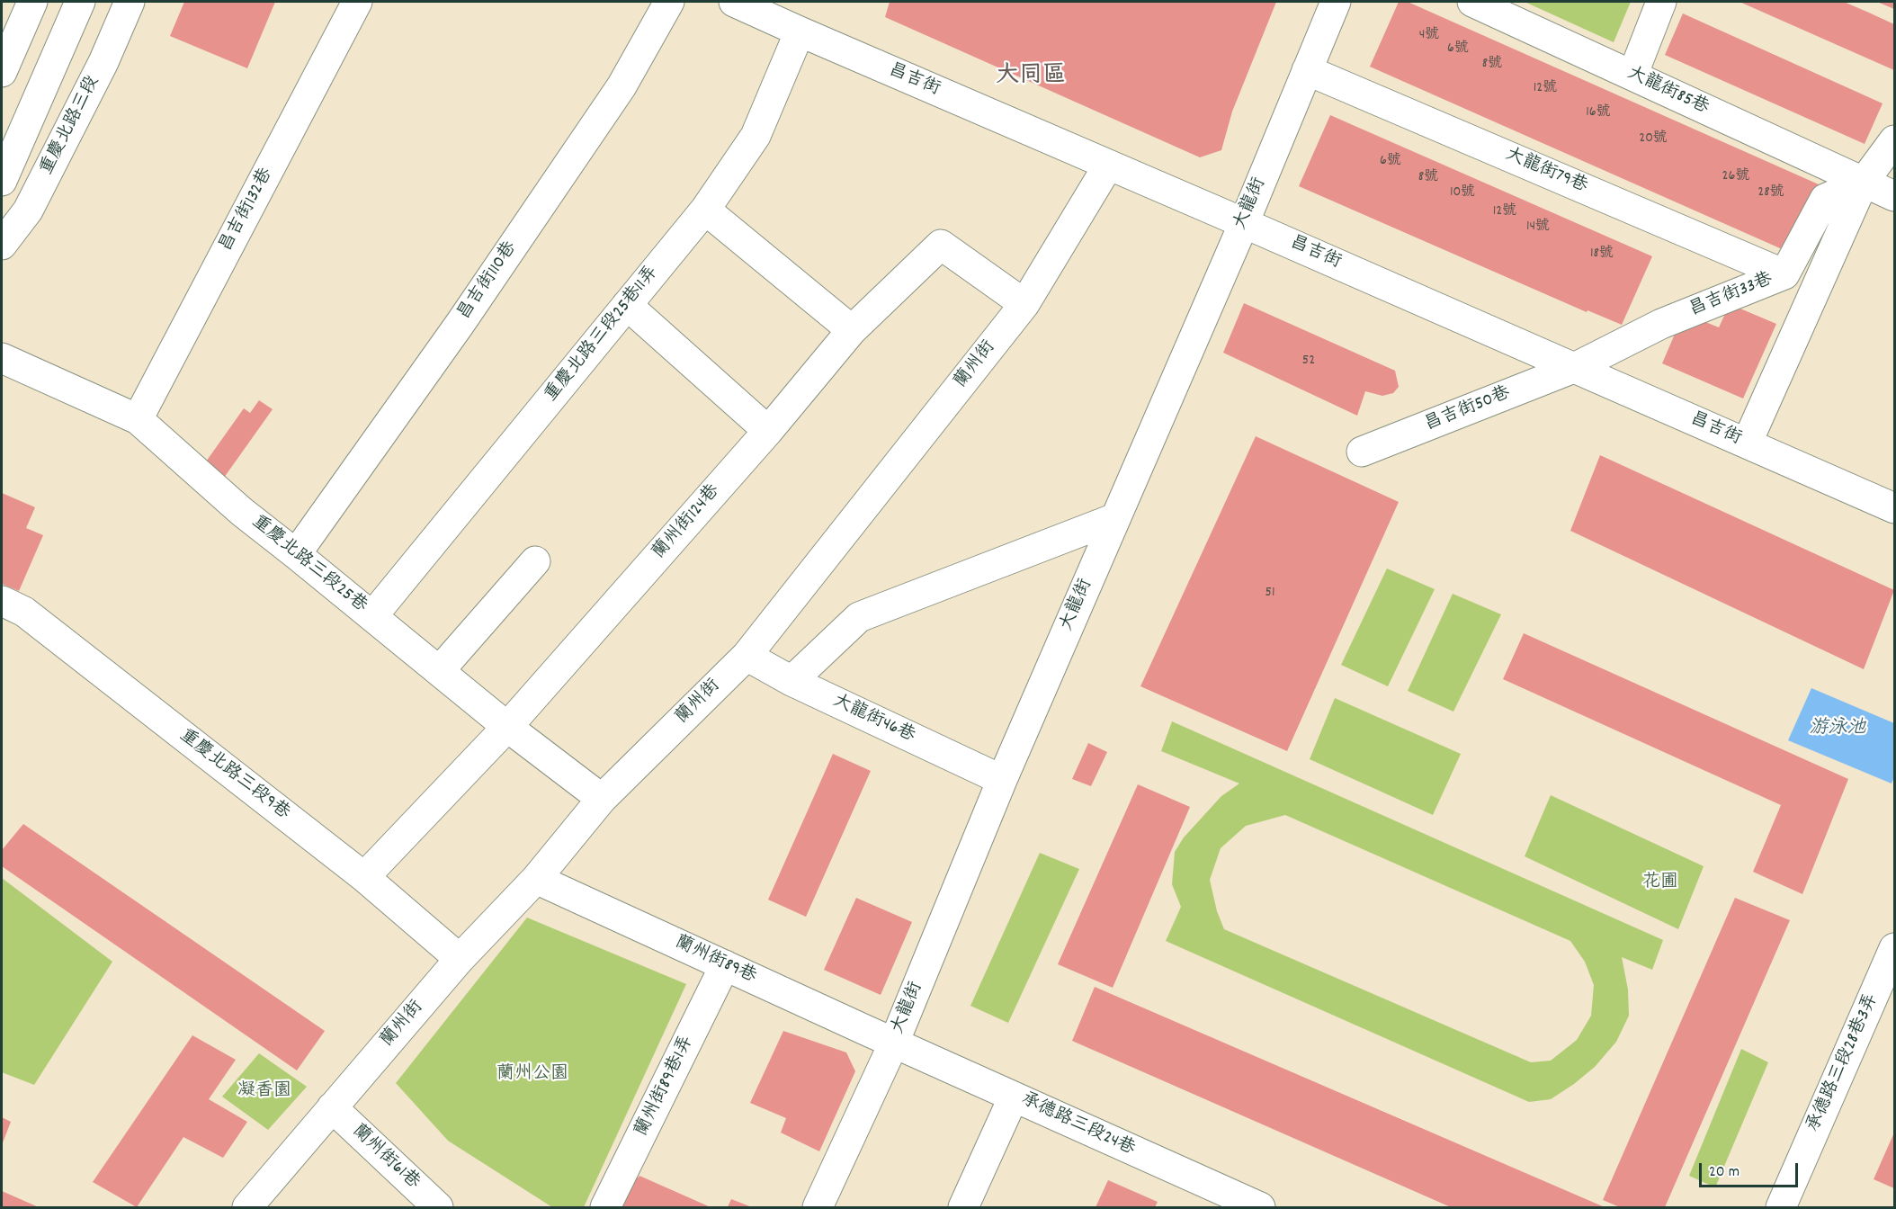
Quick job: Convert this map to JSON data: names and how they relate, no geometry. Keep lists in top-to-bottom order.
{
  "streets": {
    "street": [
      "昌吉街",
      "大龍街85巷",
      "重慶北路三段",
      "大龍街79巷",
      "大龍街",
      "昌吉街132巷",
      "昌吉街110巷",
      "昌吉街33巷",
      "重慶北路三段25巷11弄",
      "蘭州街",
      "昌吉街50巷",
      "蘭州街124巷",
      "重慶北路三段25巷",
      "大龍街46巷",
      "重慶北路三段9巷",
      "蘭州街89巷",
      "承德路三段28巷3弄",
      "蘭州街89巷1弄",
      "承德路三段24巷",
      "蘭州街61巷"
    ]
  },
  "crossings": [
    ["昌吉街", "大龍街"],
    ["昌吉街", "昌吉街33巷"],
    ["昌吉街", "重慶北路三段25巷11弄"],
    ["昌吉街", "蘭州街"],
    ["昌吉街", "昌吉街50巷"],
    ["大龍街85巷", "昌吉街33巷"],
    ["大龍街79巷", "大龍街"],
    ["大龍街79巷", "昌吉街33巷"],
    ["大龍街", "大龍街46巷"],
    ["大龍街", "蘭州街89巷"],
    ["大龍街", "承德路三段24巷"],
    ["昌吉街132巷", "重慶北路三段25巷"],
    ["昌吉街110巷", "重慶北路三段25巷"],
    ["昌吉街33巷", "昌吉街50巷"],
    ["重慶北路三段25巷11弄", "重慶北路三段25巷"],
    ["蘭州街", "蘭州街124巷"],
    ["蘭州街", "重慶北路三段25巷"],
    ["蘭州街", "大龍街46巷"],
    ["蘭州街", "重慶北路三段9巷"],
    ["蘭州街", "蘭州街89巷"],
    ["蘭州街", "蘭州街61巷"],
    ["蘭州街124巷", "重慶北路三段25巷"],
    ["蘭州街124巷", "重慶北路三段9巷"],
    ["蘭州街89巷", "蘭州街89巷1弄"],
    ["蘭州街89巷", "承德路三段24巷"]
  ],
  "districts": ["大同區"],
  "water": ["游泳池"],
  "parks": ["花圃", "蘭州公園", "凝香園"],
  "house_numbers": [
    "4號",
    "6號",
    "8號",
    "12號",
    "16號",
    "20號",
    "6號",
    "26號",
    "8號",
    "10號",
    "28號",
    "12號",
    "14號",
    "18號",
    "52",
    "51"
  ],
  "scale_bar": "20 m"
}
